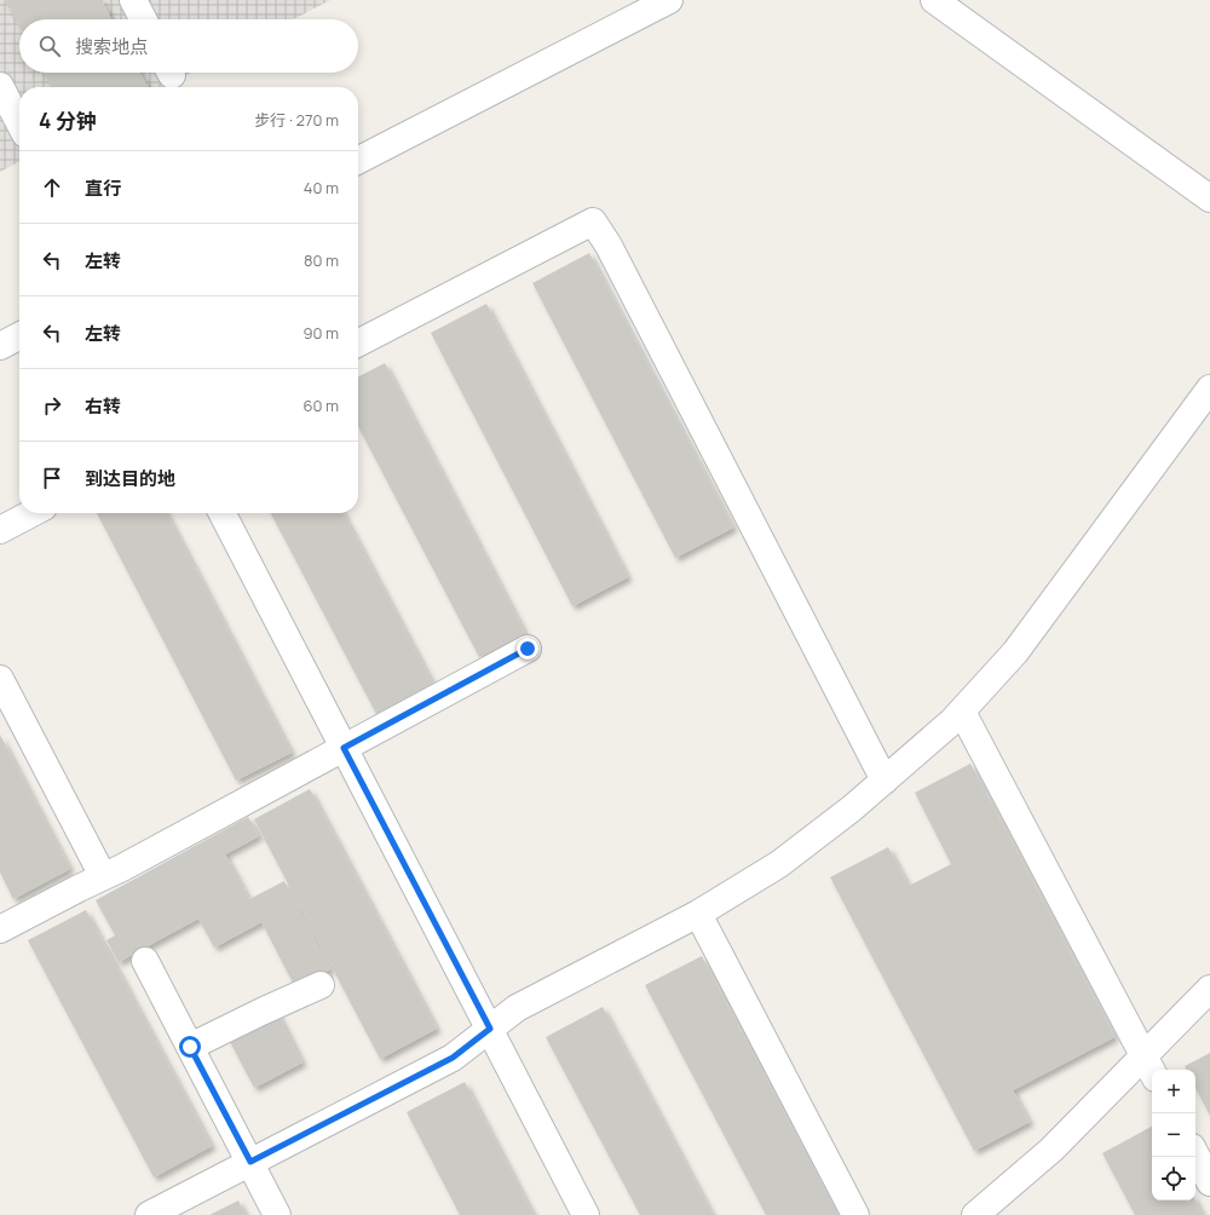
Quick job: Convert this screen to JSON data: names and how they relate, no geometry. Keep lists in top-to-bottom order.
{
  "page": {
    "search": "搜索地点",
    "heading": ["4 分钟", "步行 · 270 m"],
    "list": [
      ["直行", "40 m"],
      ["左转", "80 m"],
      ["左转", "90 m"],
      ["右转", "60 m"],
      "到达目的地"
    ],
    "map_buttons": ["+", "−"]
  }
}
